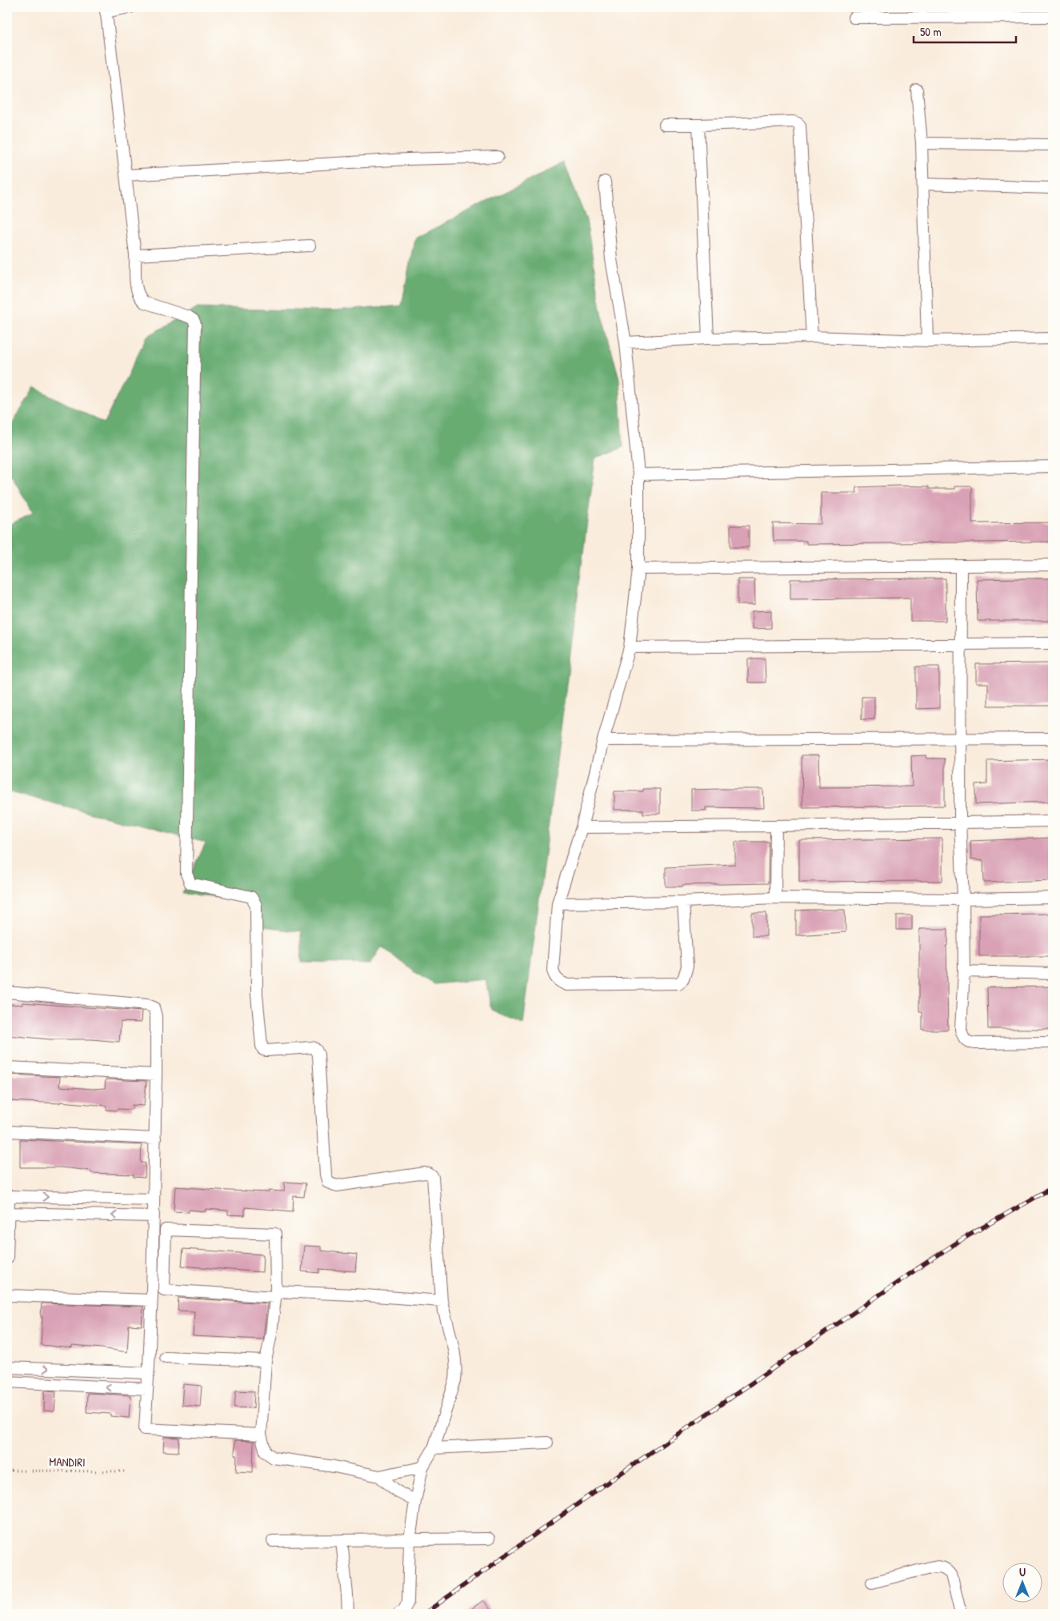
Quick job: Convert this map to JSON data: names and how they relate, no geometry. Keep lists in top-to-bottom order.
{
  "streets": {
    "path": ["MANDIRI"]
  },
  "scale_bar": "50 m",
  "north": "top"
}
